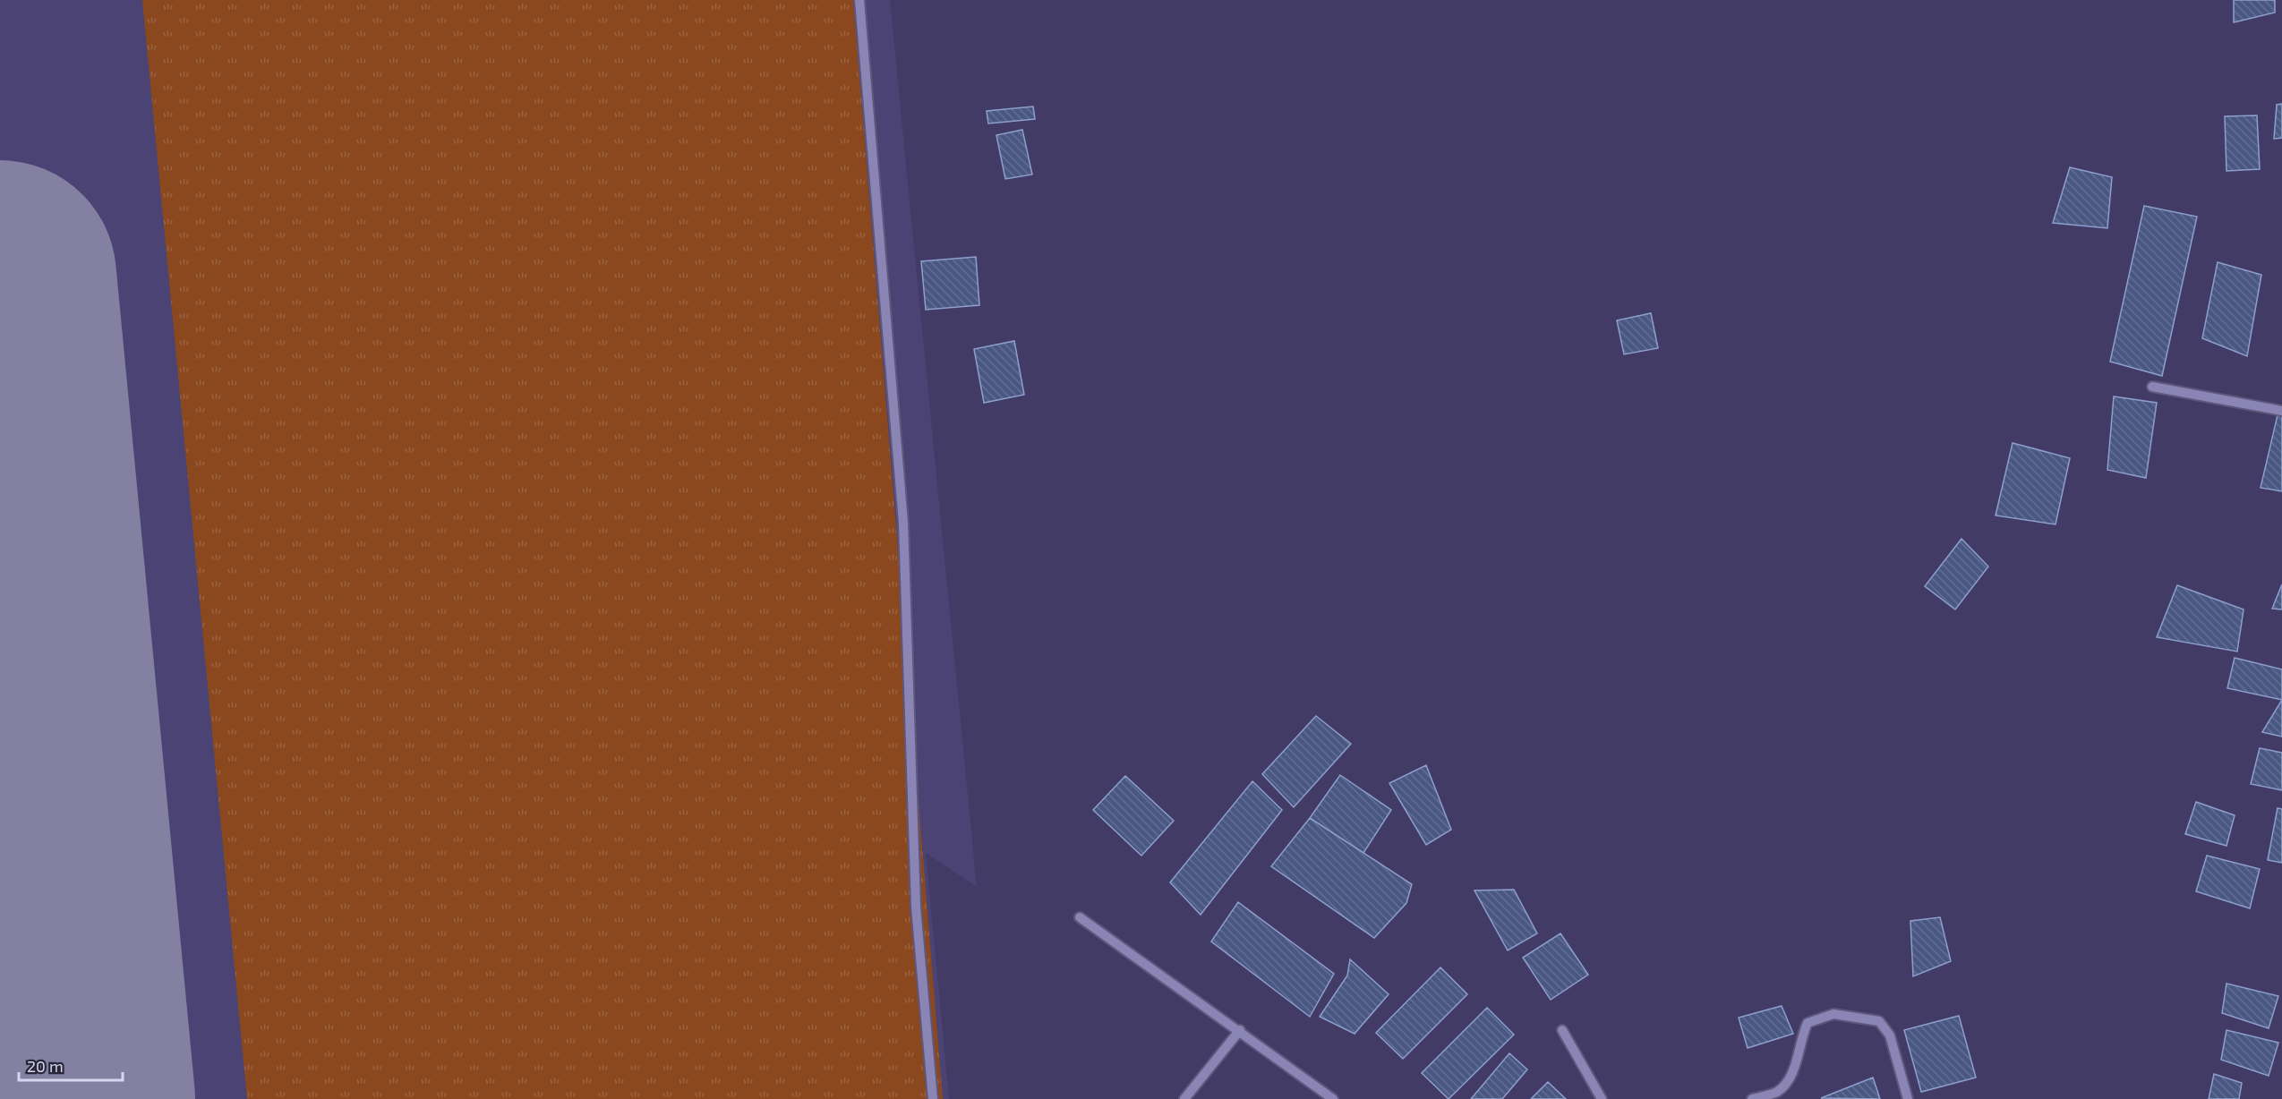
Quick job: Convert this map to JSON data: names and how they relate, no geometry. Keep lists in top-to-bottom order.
{
  "scale_bar": "20 m"
}
